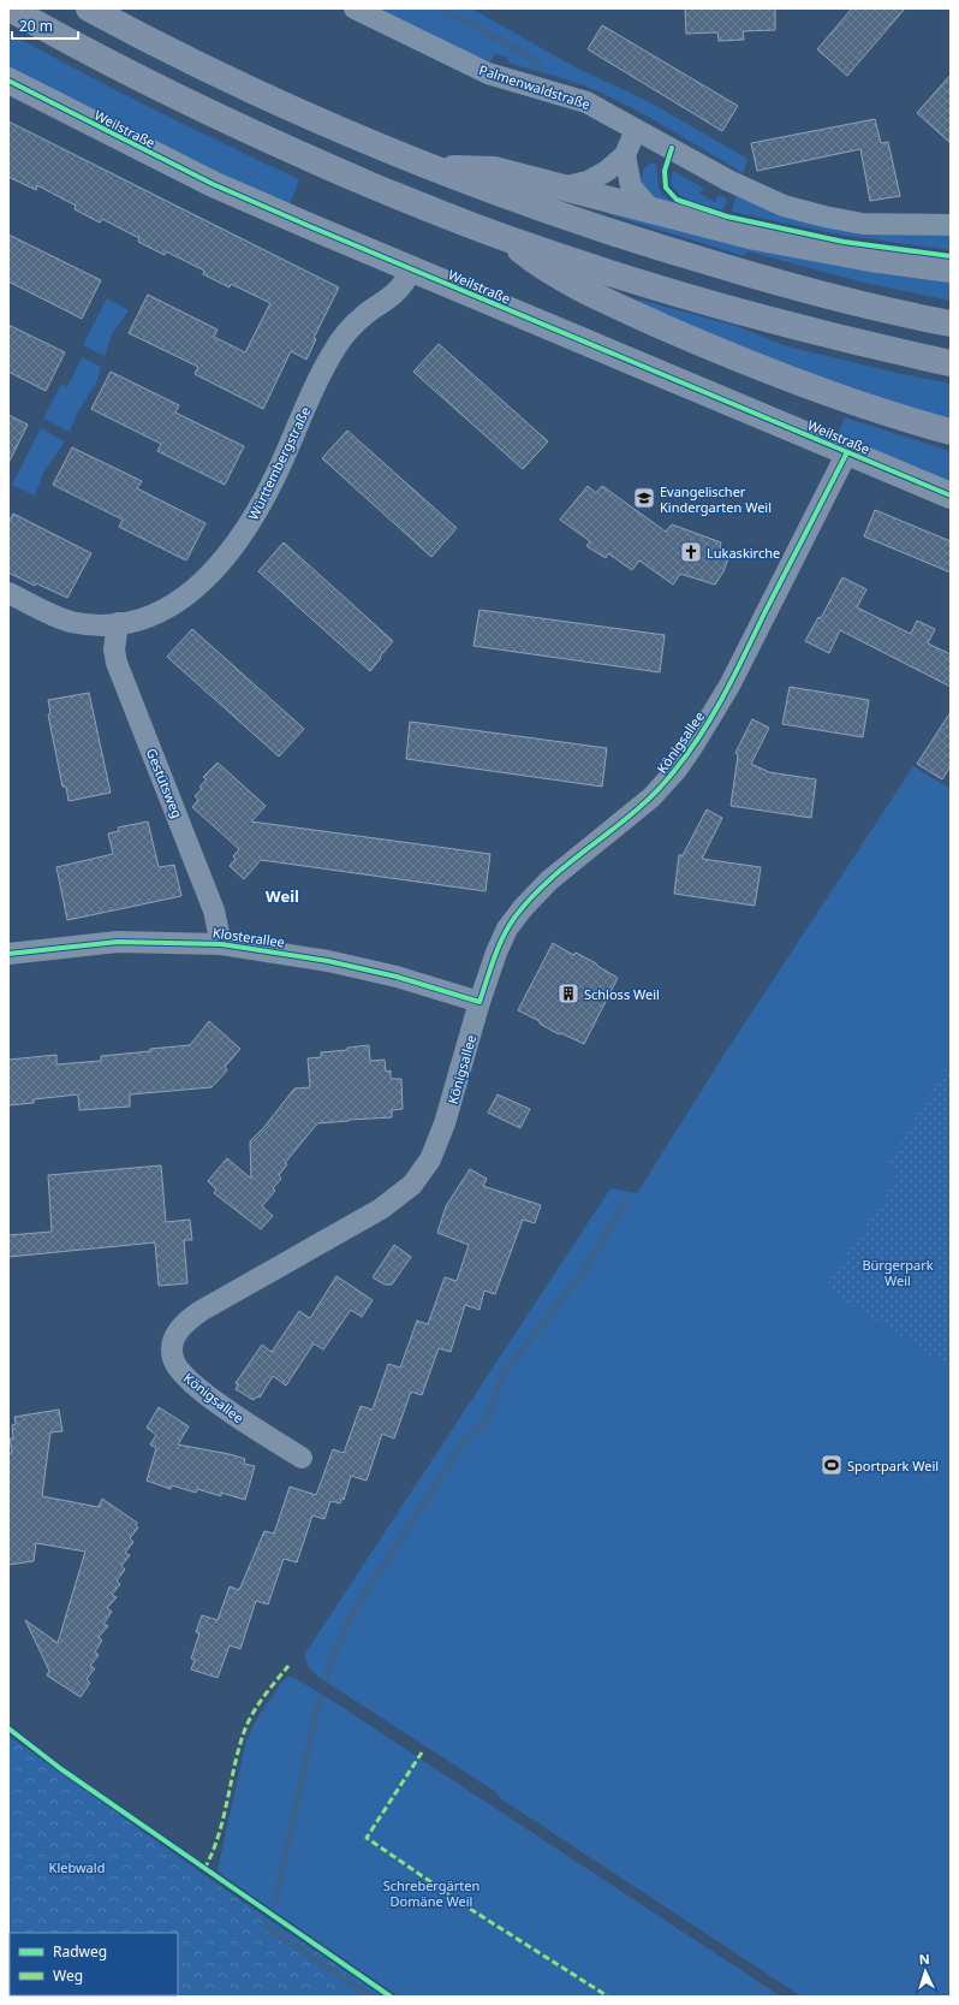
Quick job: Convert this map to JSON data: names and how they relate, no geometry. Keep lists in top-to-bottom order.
{
  "streets": {
    "street": [
      "Palmenwaldstraße",
      "Weilstraße",
      "Württembergstraße",
      "Königsallee",
      "Gestütsweg",
      "Klosterallee"
    ]
  },
  "crossings": [
    ["Weilstraße", "Württembergstraße"],
    ["Weilstraße", "Königsallee"],
    ["Württembergstraße", "Gestütsweg"],
    ["Königsallee", "Klosterallee"],
    ["Gestütsweg", "Klosterallee"]
  ],
  "districts": ["Weil"],
  "parks": ["Bürgerpark Weil", "Klebwald", "Schrebergärten Domäne Weil"],
  "places": {
    "school or university": ["Evangelischer Kindergarten Weil"],
    "church": ["Lukaskirche"],
    "building": ["Schloss Weil"],
    "sports": ["Sportpark Weil"]
  },
  "legend": ["Radweg", "Weg"],
  "scale_bar": "20 m",
  "north": "top"
}
